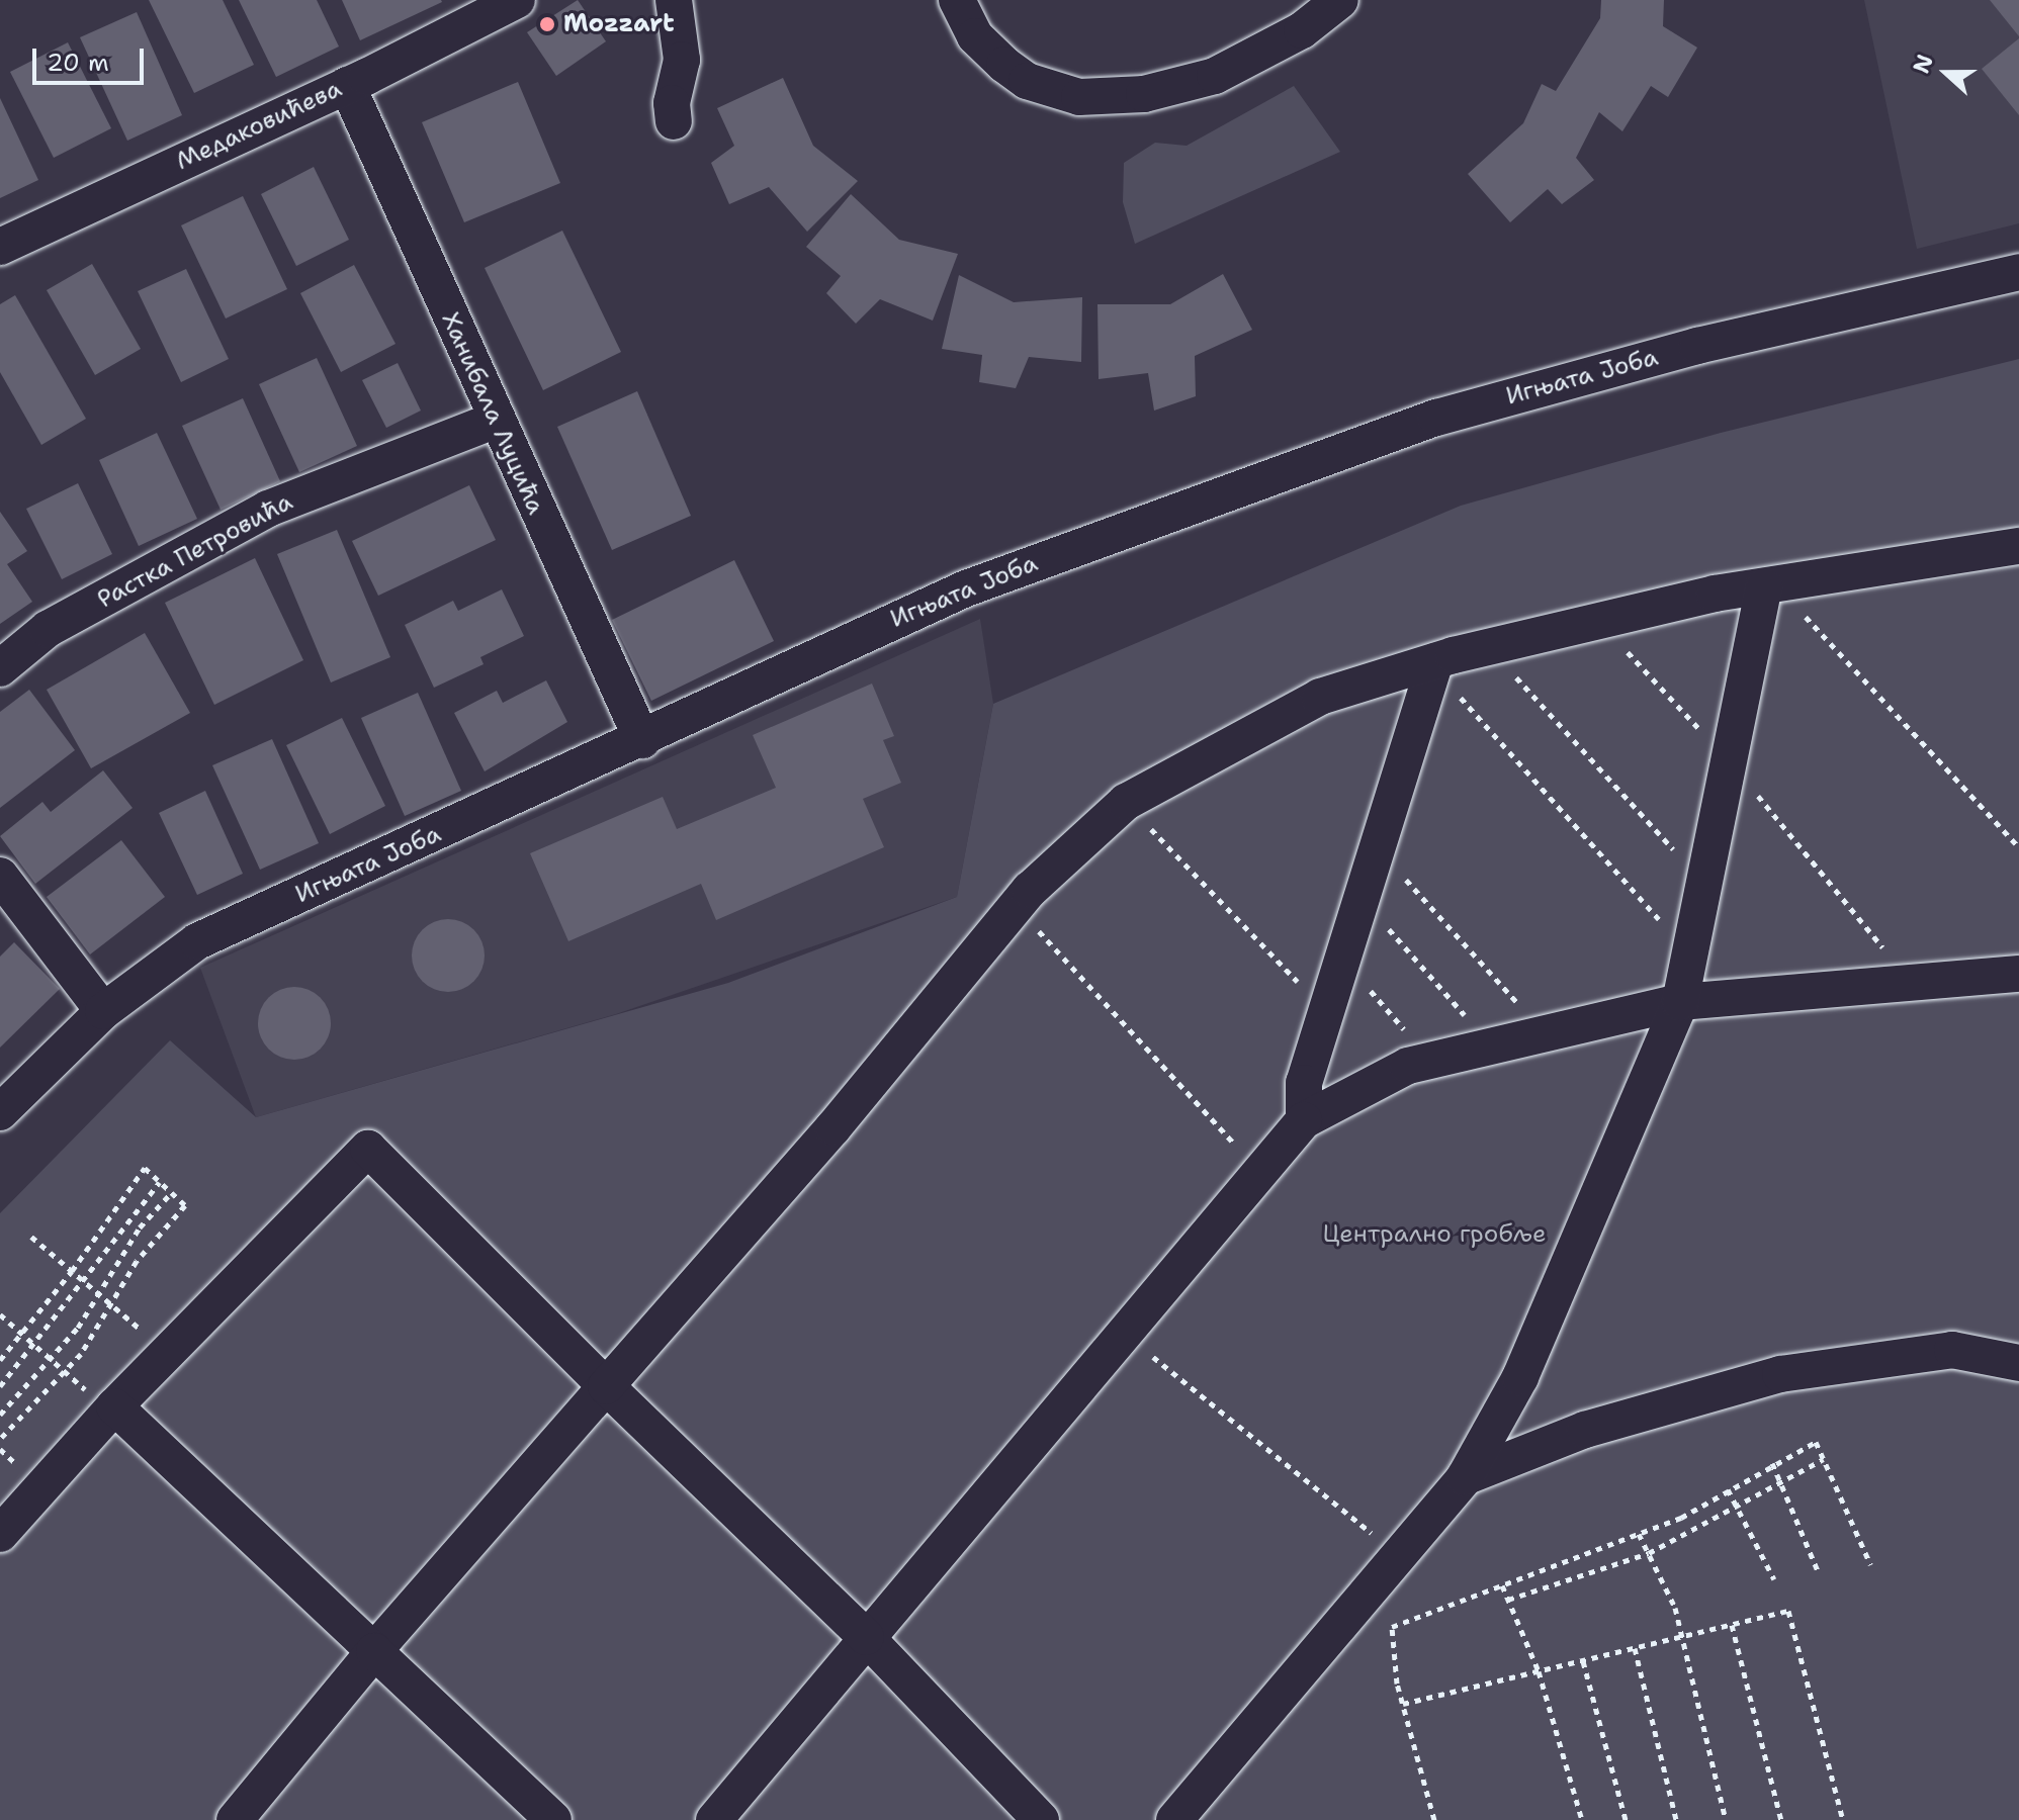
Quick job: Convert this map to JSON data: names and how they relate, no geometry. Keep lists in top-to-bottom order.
{
  "streets": {
    "street": [
      "Медаковићева",
      "Игњата Јоба",
      "Ханибала Луцића",
      "Растка Петровића"
    ]
  },
  "crossings": [
    ["Медаковићева", "Ханибала Луцића"],
    ["Игњата Јоба", "Ханибала Луцића"],
    ["Ханибала Луцића", "Растка Петровића"]
  ],
  "parks": ["Централно гробље"],
  "places": ["Mozzart"],
  "scale_bar": "20 m",
  "north": "left"
}
